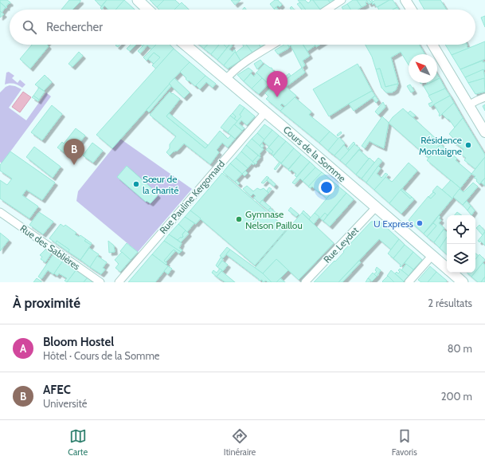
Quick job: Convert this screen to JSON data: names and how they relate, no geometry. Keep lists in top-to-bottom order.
{
  "streets": {
    "main road": ["Cours de la Somme"],
    "street": ["Rue Pauline Kergomard", "Rue Leydet", "Rue des Sablières"]
  },
  "crossings": [
    ["Cours de la Somme", "Rue Pauline Kergomard"],
    ["Cours de la Somme", "Rue Leydet"]
  ],
  "places": [
    "Résidence Montaigne",
    "Sœur de la charité",
    "Gymnase Nelson Paillou",
    "U Express"
  ],
  "north": "top left",
  "page": {
    "search": "Rechercher",
    "pins": ["A", "B"],
    "heading": ["À proximité", "2 résultats"],
    "list": [
      {
        "mark": "A",
        "name": "Bloom Hostel",
        "note": "Hôtel · Cours de la Somme",
        "value": "80 m"
      },
      {
        "mark": "B",
        "name": "AFEC",
        "note": "Université",
        "value": "200 m"
      }
    ],
    "nav": ["Carte", "Itinéraire", "Favoris"]
  }
}
